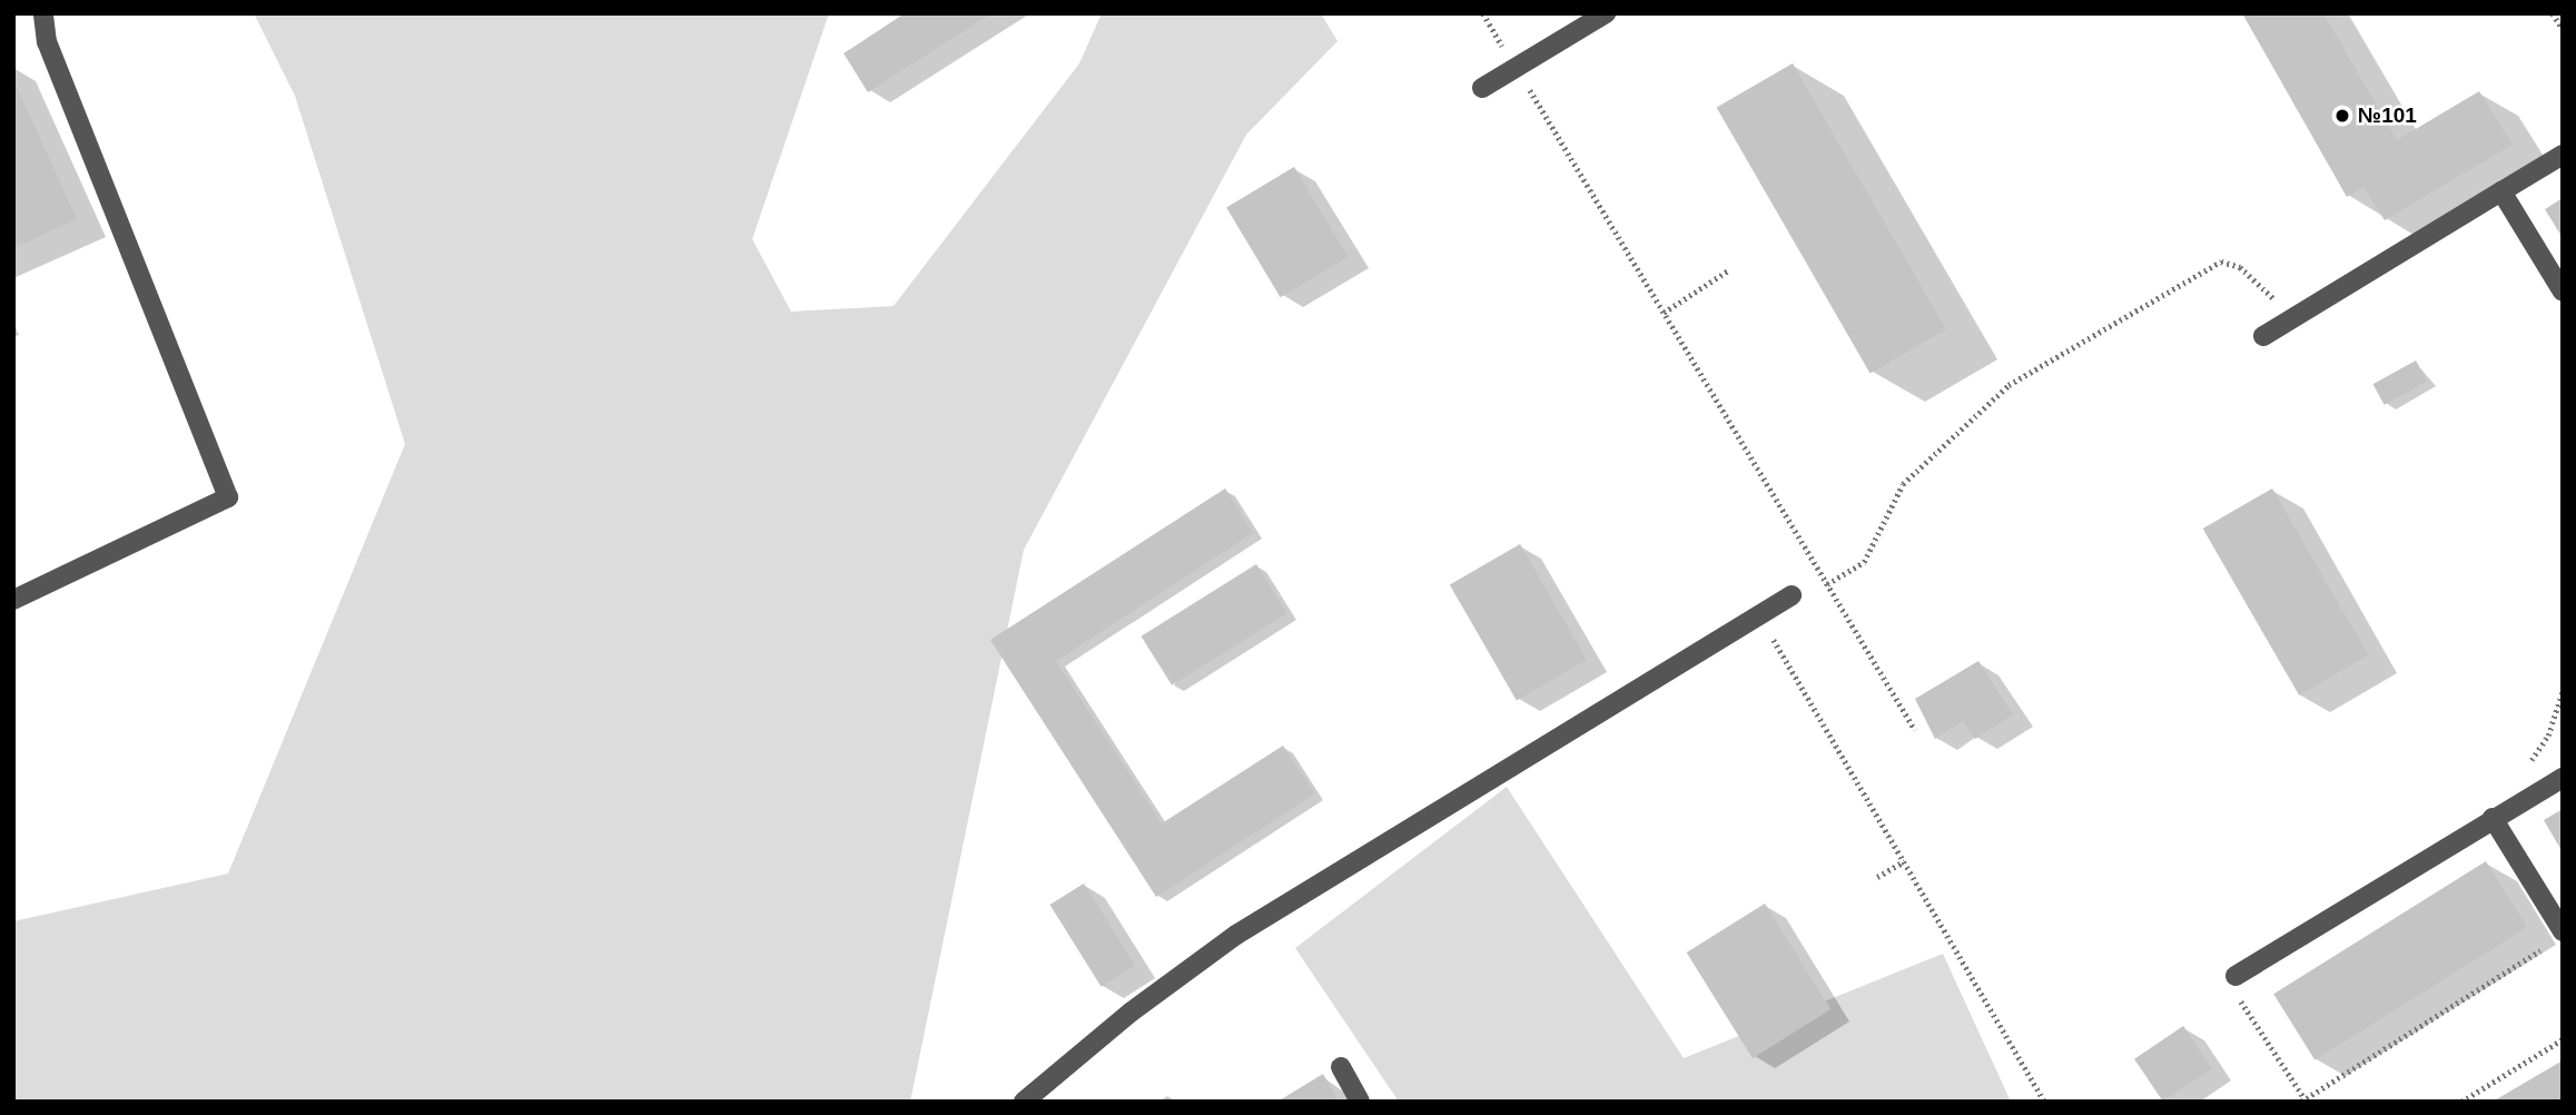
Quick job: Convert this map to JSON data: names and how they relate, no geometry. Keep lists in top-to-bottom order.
{
  "places": ["№101"]
}
